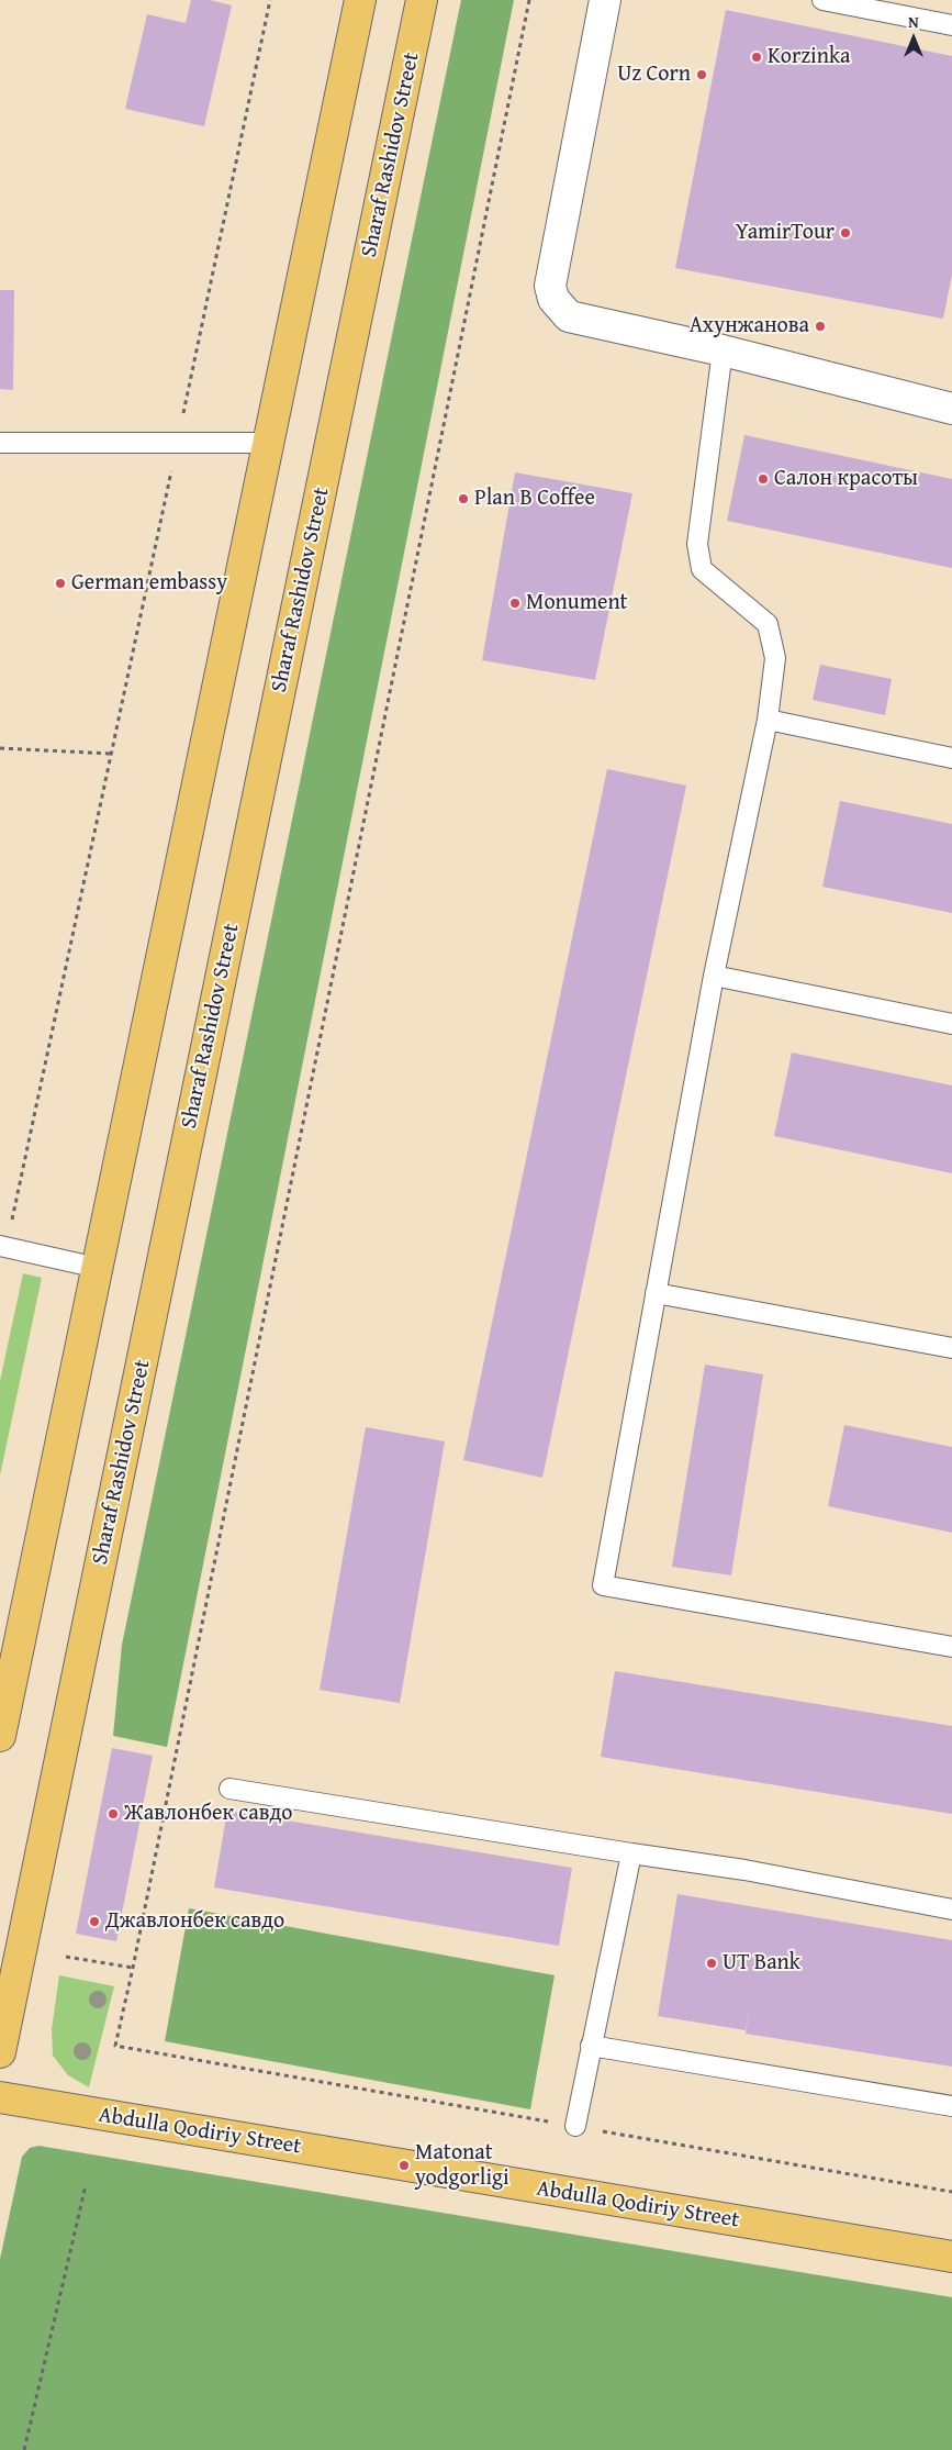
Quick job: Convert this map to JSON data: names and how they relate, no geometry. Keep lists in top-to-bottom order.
{
  "streets": {
    "main road": ["Sharaf Rashidov Street", "Abdulla Qodiriy Street"]
  },
  "places": [
    "Korzinka",
    "Uz Corn",
    "YamirTour",
    "Ахунжанова",
    "Салон красоты",
    "Plan B Coffee",
    "German embassy",
    "Monument",
    "Жавлонбек савдо",
    "Джавлонбек савдо",
    "UT Bank",
    "Matonat yodgorligi"
  ],
  "north": "top"
}
